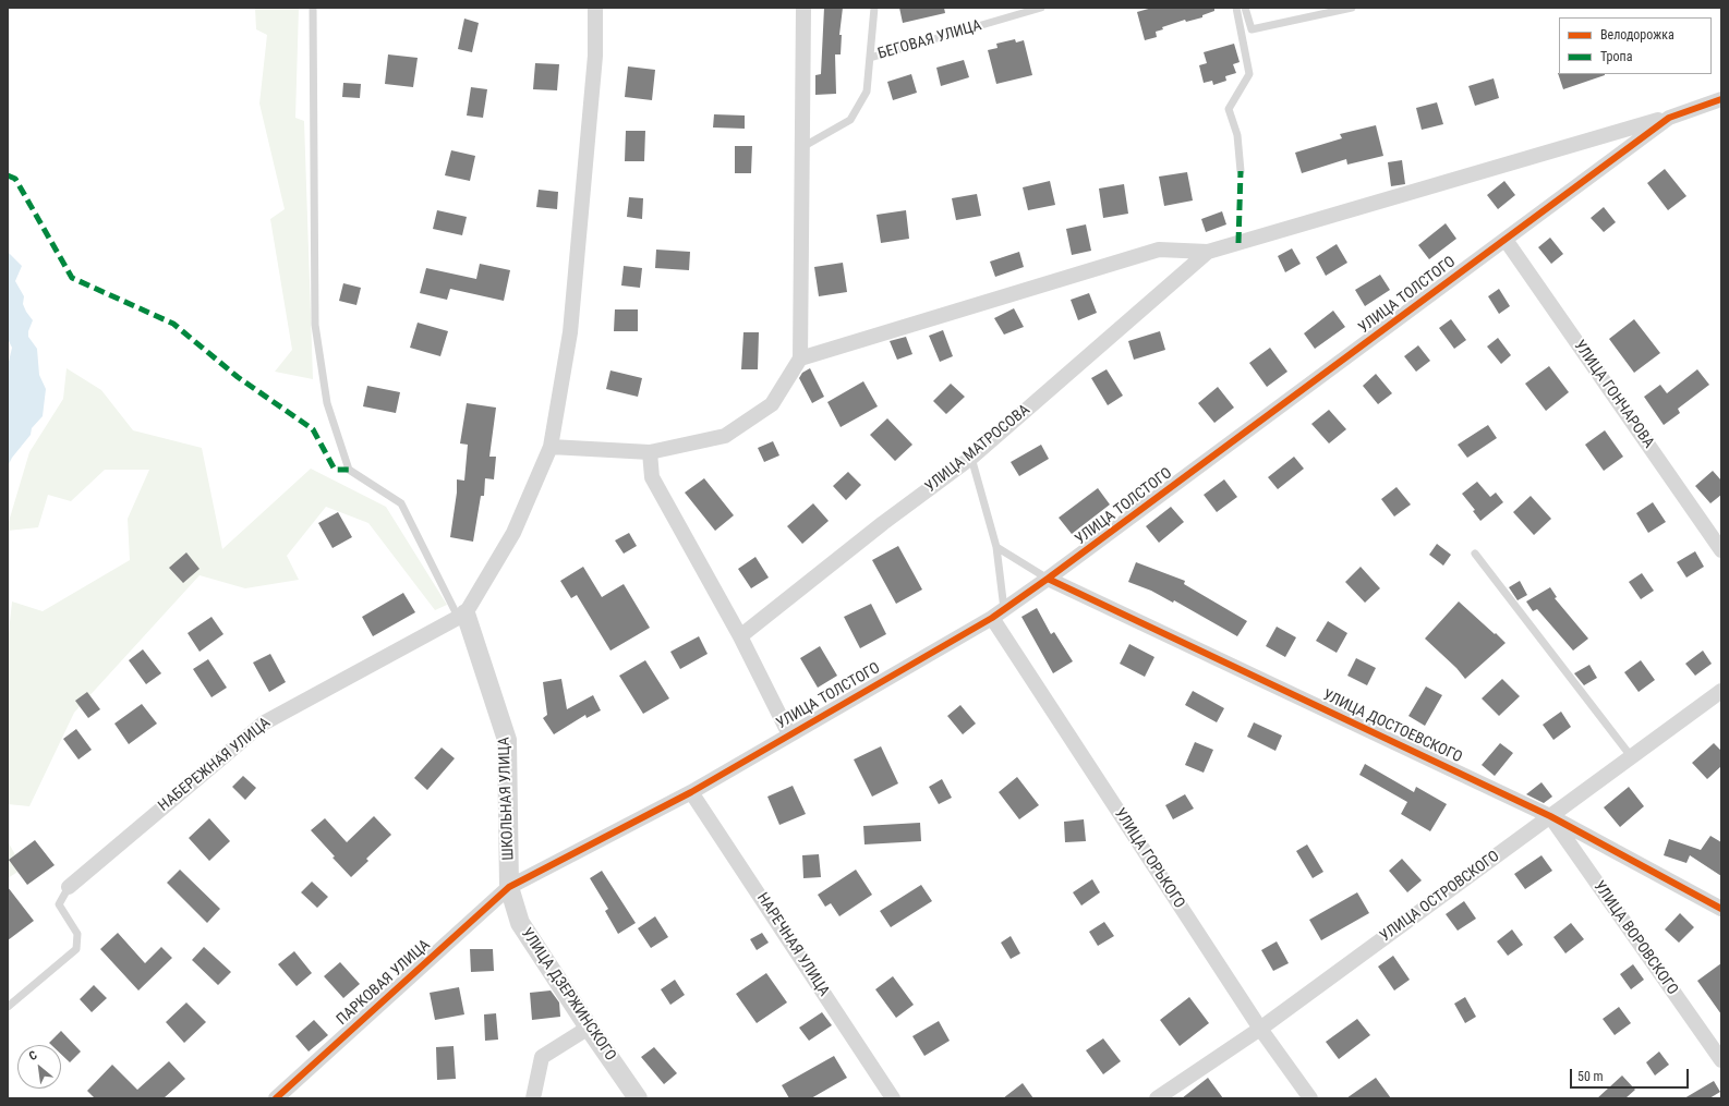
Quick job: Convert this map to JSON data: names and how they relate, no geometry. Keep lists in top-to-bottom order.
{
  "streets": {
    "street": [
      "УЛИЦА ТОЛСТОГО",
      "УЛИЦА ГОНЧАРОВА",
      "УЛИЦА МАТРОСОВА",
      "УЛИЦА ДОСТОЕВСКОГО",
      "НАБЕРЕЖНАЯ УЛИЦА",
      "ШКОЛЬНАЯ УЛИЦА",
      "УЛИЦА ГОРЬКОГО",
      "УЛИЦА ОСТРОВСКОГО",
      "УЛИЦА ВОРОВСКОГО",
      "НАРЕЧНАЯ УЛИЦА",
      "ПАРКОВАЯ УЛИЦА",
      "УЛИЦА ДЗЕРЖИНСКОГО"
    ],
    "lane": ["БЕГОВАЯ УЛИЦА"]
  },
  "crossings": [
    ["УЛИЦА ТОЛСТОГО", "УЛИЦА ГОНЧАРОВА"],
    ["УЛИЦА ТОЛСТОГО", "УЛИЦА ДОСТОЕВСКОГО"],
    ["УЛИЦА ТОЛСТОГО", "ШКОЛЬНАЯ УЛИЦА"],
    ["УЛИЦА ТОЛСТОГО", "УЛИЦА ГОРЬКОГО"],
    ["УЛИЦА ТОЛСТОГО", "НАРЕЧНАЯ УЛИЦА"],
    ["УЛИЦА ТОЛСТОГО", "ПАРКОВАЯ УЛИЦА"],
    ["УЛИЦА ТОЛСТОГО", "УЛИЦА ДЗЕРЖИНСКОГО"],
    ["УЛИЦА ДОСТОЕВСКОГО", "УЛИЦА ОСТРОВСКОГО"],
    ["УЛИЦА ДОСТОЕВСКОГО", "УЛИЦА ВОРОВСКОГО"],
    ["НАБЕРЕЖНАЯ УЛИЦА", "ШКОЛЬНАЯ УЛИЦА"],
    ["ШКОЛЬНАЯ УЛИЦА", "ПАРКОВАЯ УЛИЦА"],
    ["ШКОЛЬНАЯ УЛИЦА", "УЛИЦА ДЗЕРЖИНСКОГО"],
    ["УЛИЦА ГОРЬКОГО", "УЛИЦА ОСТРОВСКОГО"],
    ["УЛИЦА ОСТРОВСКОГО", "УЛИЦА ВОРОВСКОГО"],
    ["ПАРКОВАЯ УЛИЦА", "УЛИЦА ДЗЕРЖИНСКОГО"]
  ],
  "legend": ["Велодорожка", "Тропа"],
  "scale_bar": "50 m",
  "north": "top left"
}
